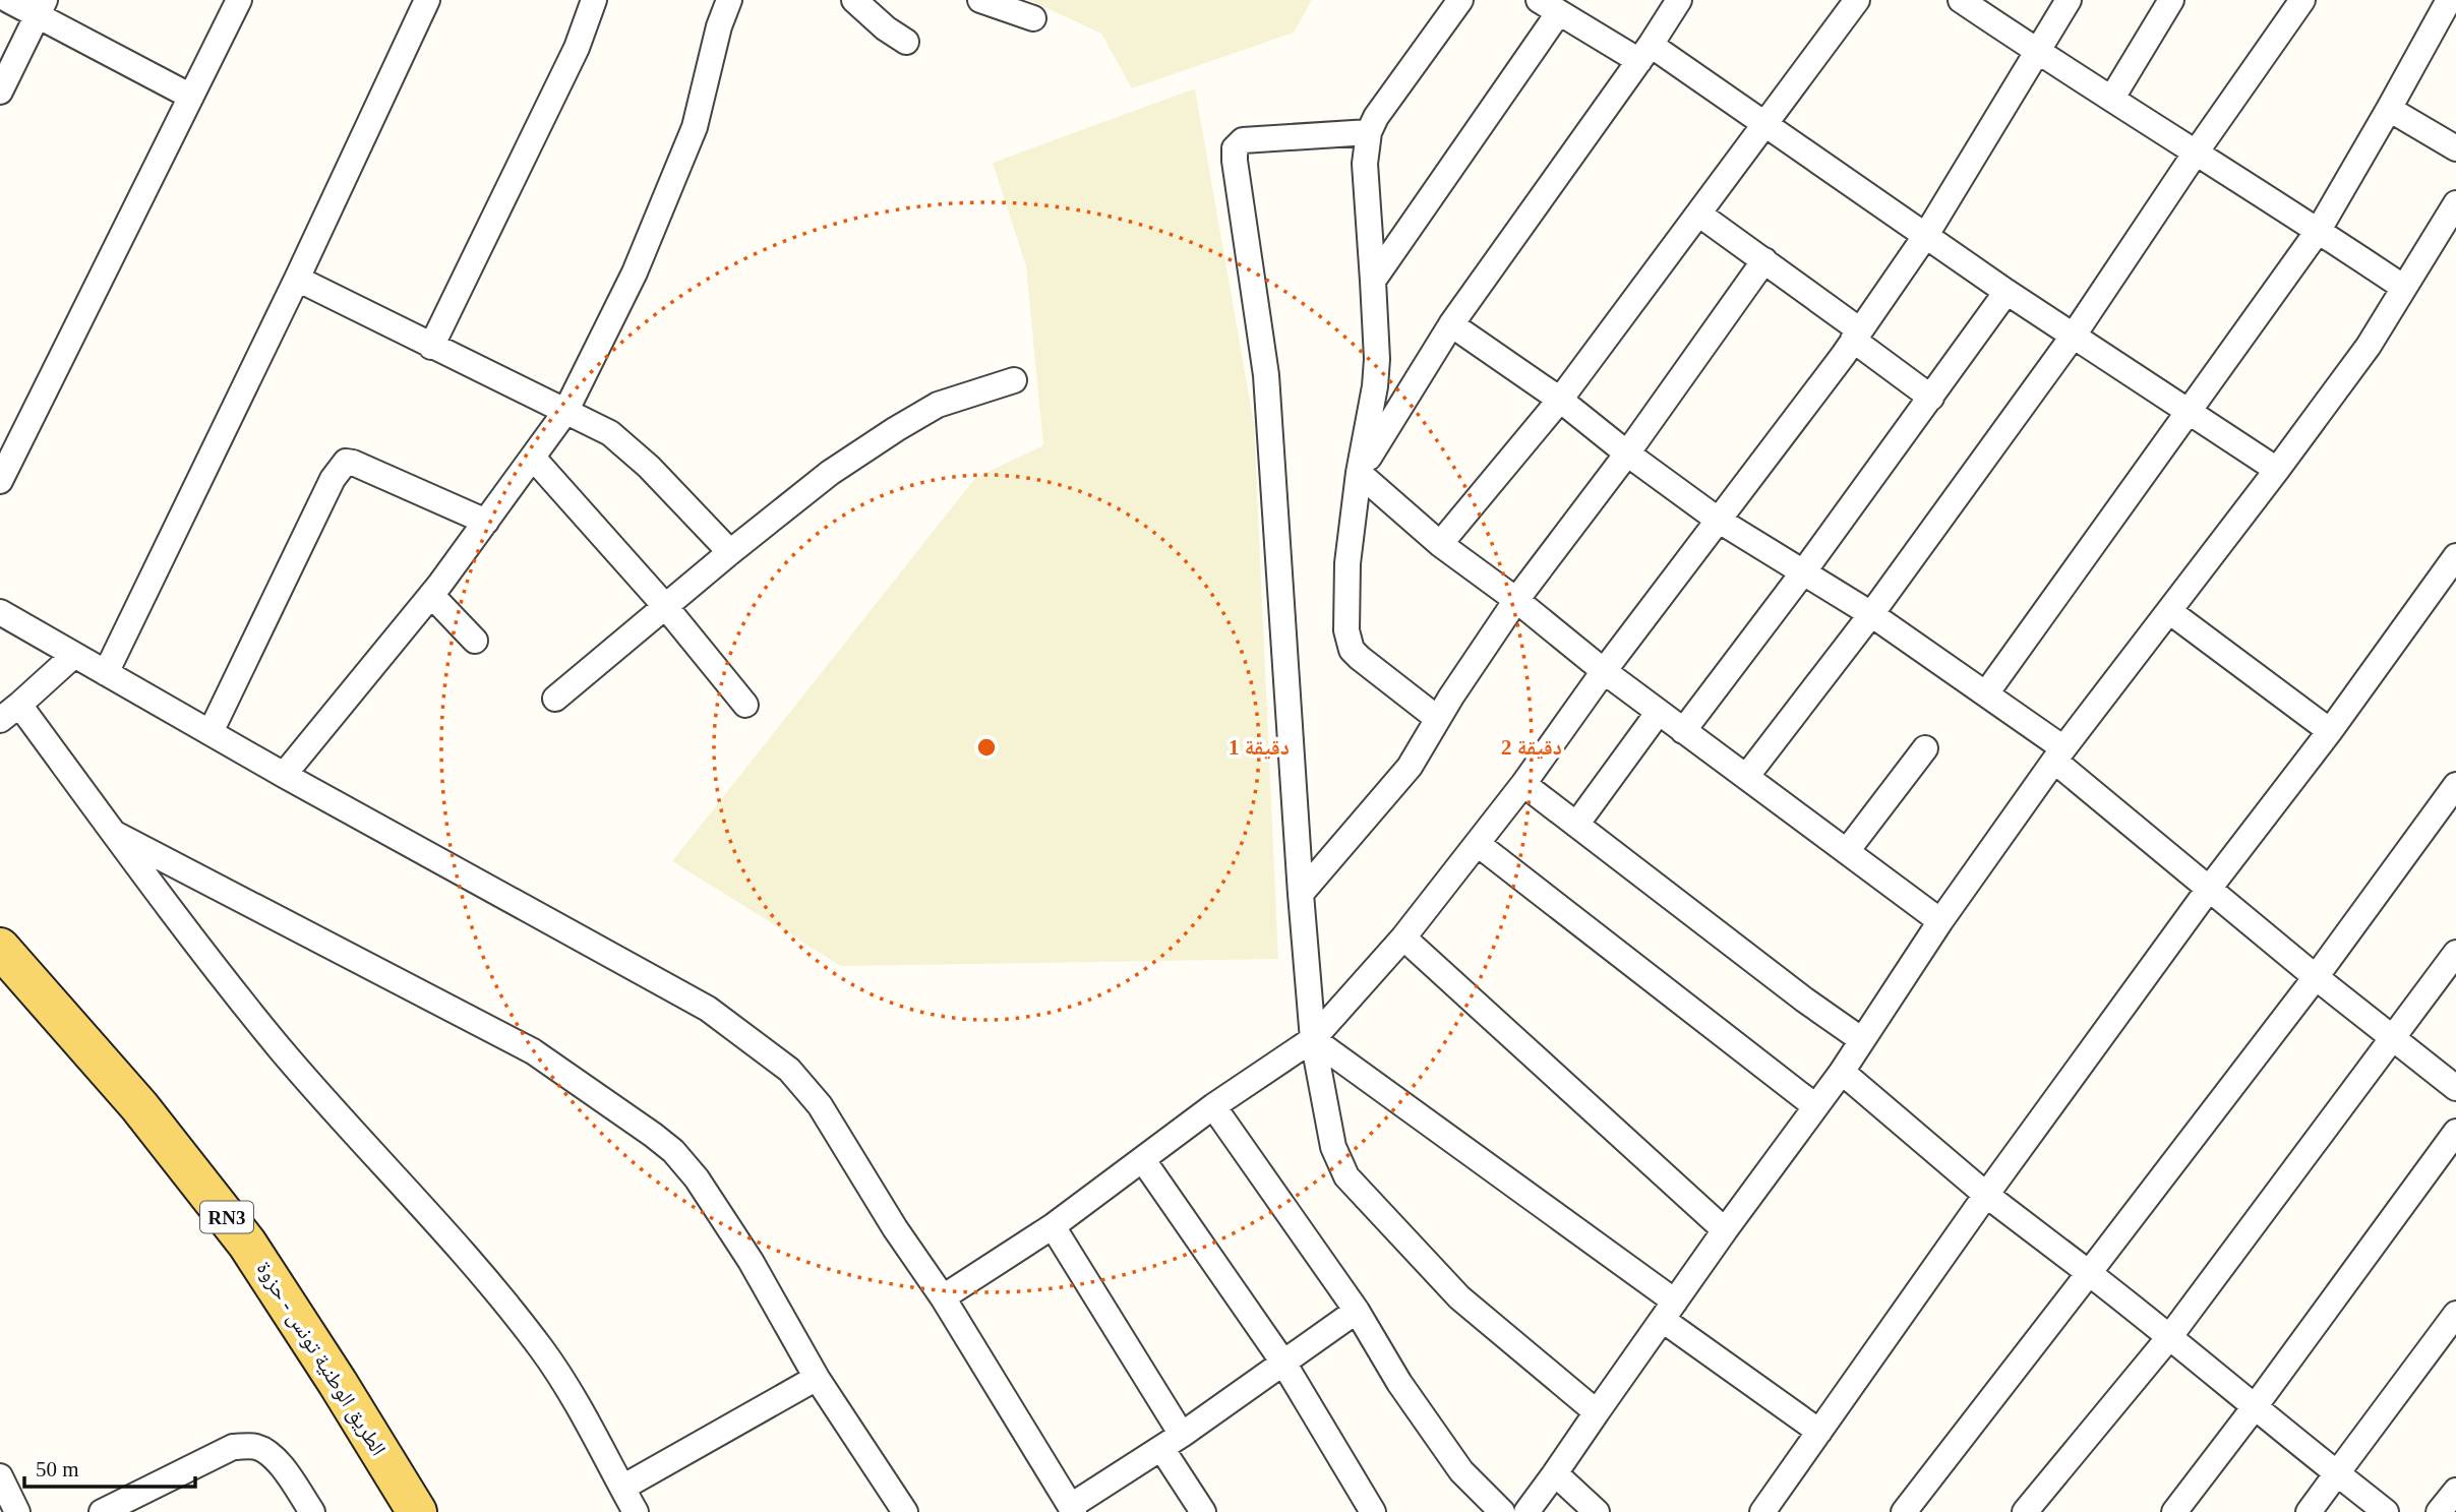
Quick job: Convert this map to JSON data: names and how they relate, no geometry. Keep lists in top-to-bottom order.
{
  "streets": {
    "main road": ["RN3", "الطريق الوطنية تونس - حزوة"]
  },
  "scale_bar": "50 m",
  "rings": ["1 دقيقة", "2 دقيقة"]
}
